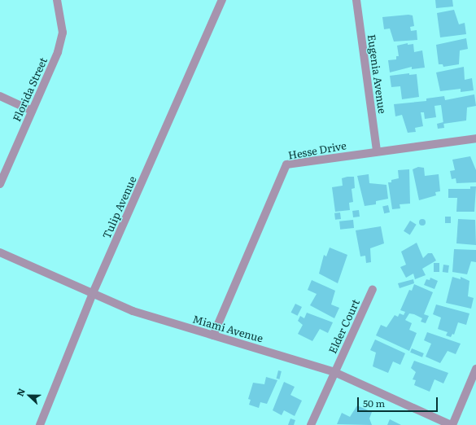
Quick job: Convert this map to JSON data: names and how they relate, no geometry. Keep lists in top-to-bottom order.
{
  "streets": {
    "street": [
      "Eugenia Avenue",
      "Florida Street",
      "Hesse Drive",
      "Tulip Avenue",
      "Elder Court",
      "Miami Avenue"
    ]
  },
  "crossings": [
    ["Eugenia Avenue", "Hesse Drive"],
    ["Hesse Drive", "Miami Avenue"],
    ["Tulip Avenue", "Miami Avenue"],
    ["Elder Court", "Miami Avenue"]
  ],
  "scale_bar": "50 m",
  "north": "left"
}
